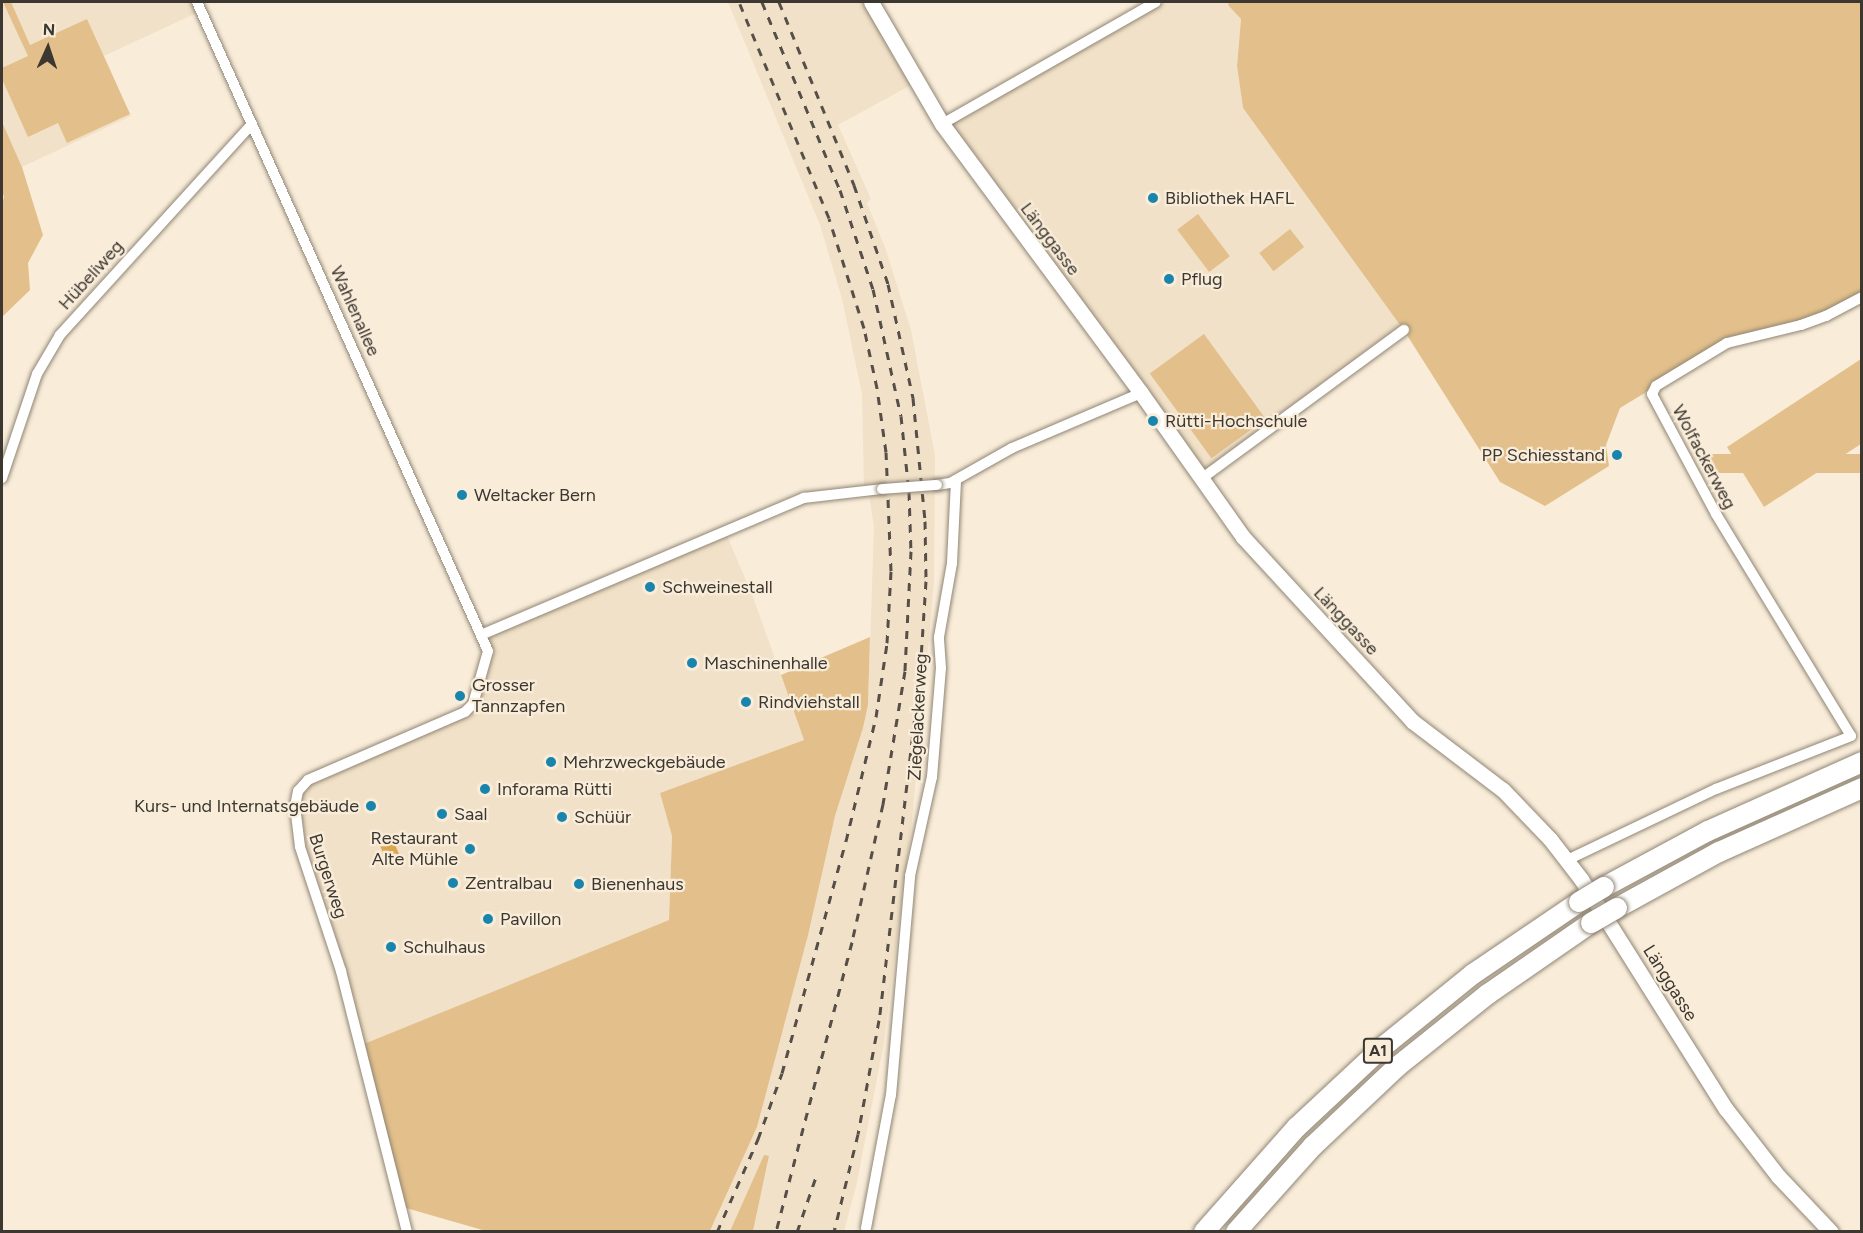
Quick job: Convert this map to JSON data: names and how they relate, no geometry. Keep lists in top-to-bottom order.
{
  "streets": {
    "highway": ["A1"],
    "street": [
      "Länggasse",
      "Hübeliweg",
      "Wahlenallee",
      "Wolfackerweg",
      "Ziegelackerweg",
      "Burgerweg"
    ]
  },
  "crossings": [
    ["Länggasse", "Wolfackerweg"],
    ["Hübeliweg", "Wahlenallee"],
    ["Wahlenallee", "Burgerweg"]
  ],
  "places": [
    "Bibliothek HAFL",
    "Pflug",
    "Rütti-Hochschule",
    "PP Schiesstand",
    "Weltacker Bern",
    "Schweinestall",
    "Maschinenhalle",
    "Grosser Tannzapfen",
    "Rindviehstall",
    "Mehrzweckgebäude",
    "Inforama Rütti",
    "Kurs- und Internatsgebäude",
    "Saal",
    "Schüür",
    "Restaurant Alte Mühle",
    "Zentralbau",
    "Bienenhaus",
    "Pavillon",
    "Schulhaus"
  ],
  "north": "top"
}
